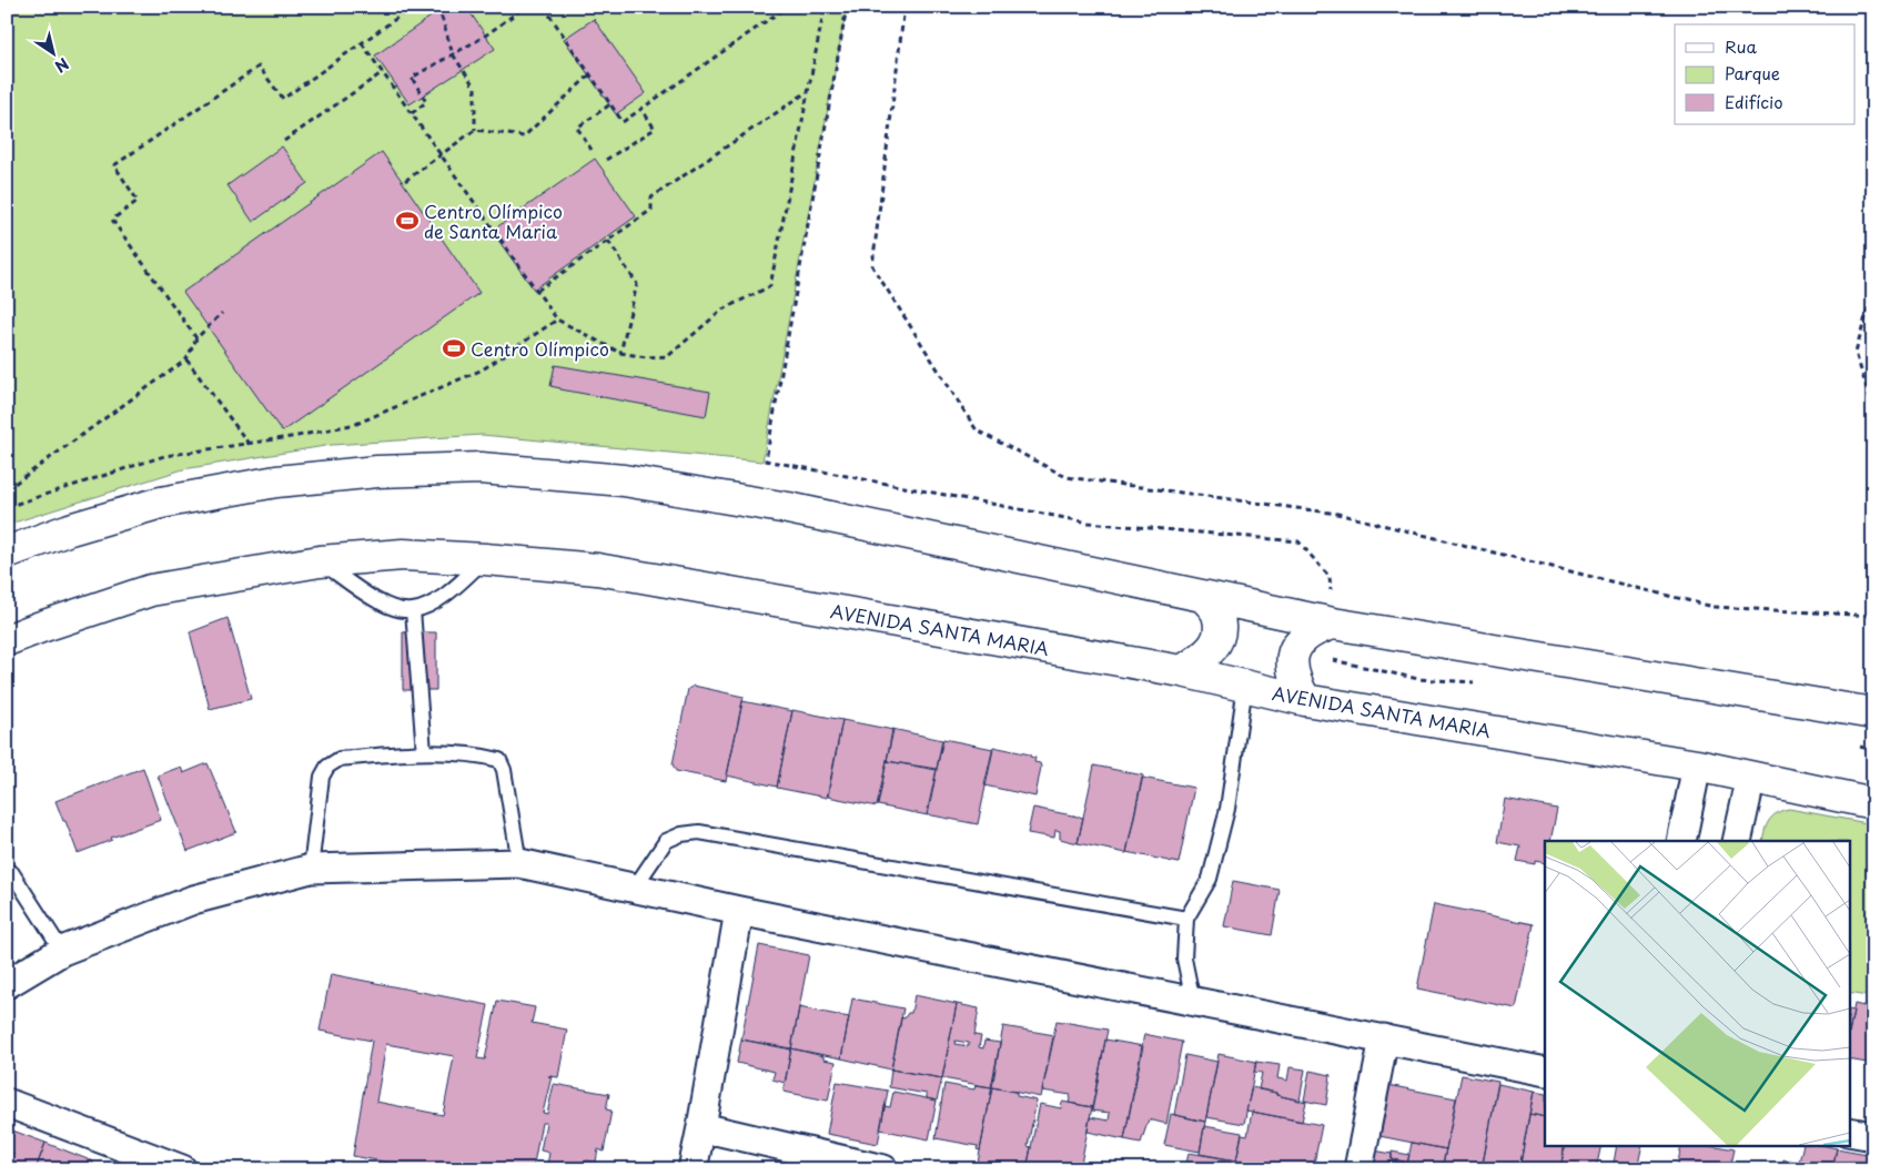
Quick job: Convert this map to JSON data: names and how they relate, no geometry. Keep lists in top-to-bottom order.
{
  "streets": {
    "main road": ["AVENIDA SANTA MARIA"]
  },
  "places": {
    "sports": ["Centro Olímpico de Santa Maria", "Centro Olímpico"]
  },
  "legend": ["Rua", "Parque", "Edifício"],
  "north": "bottom right"
}
